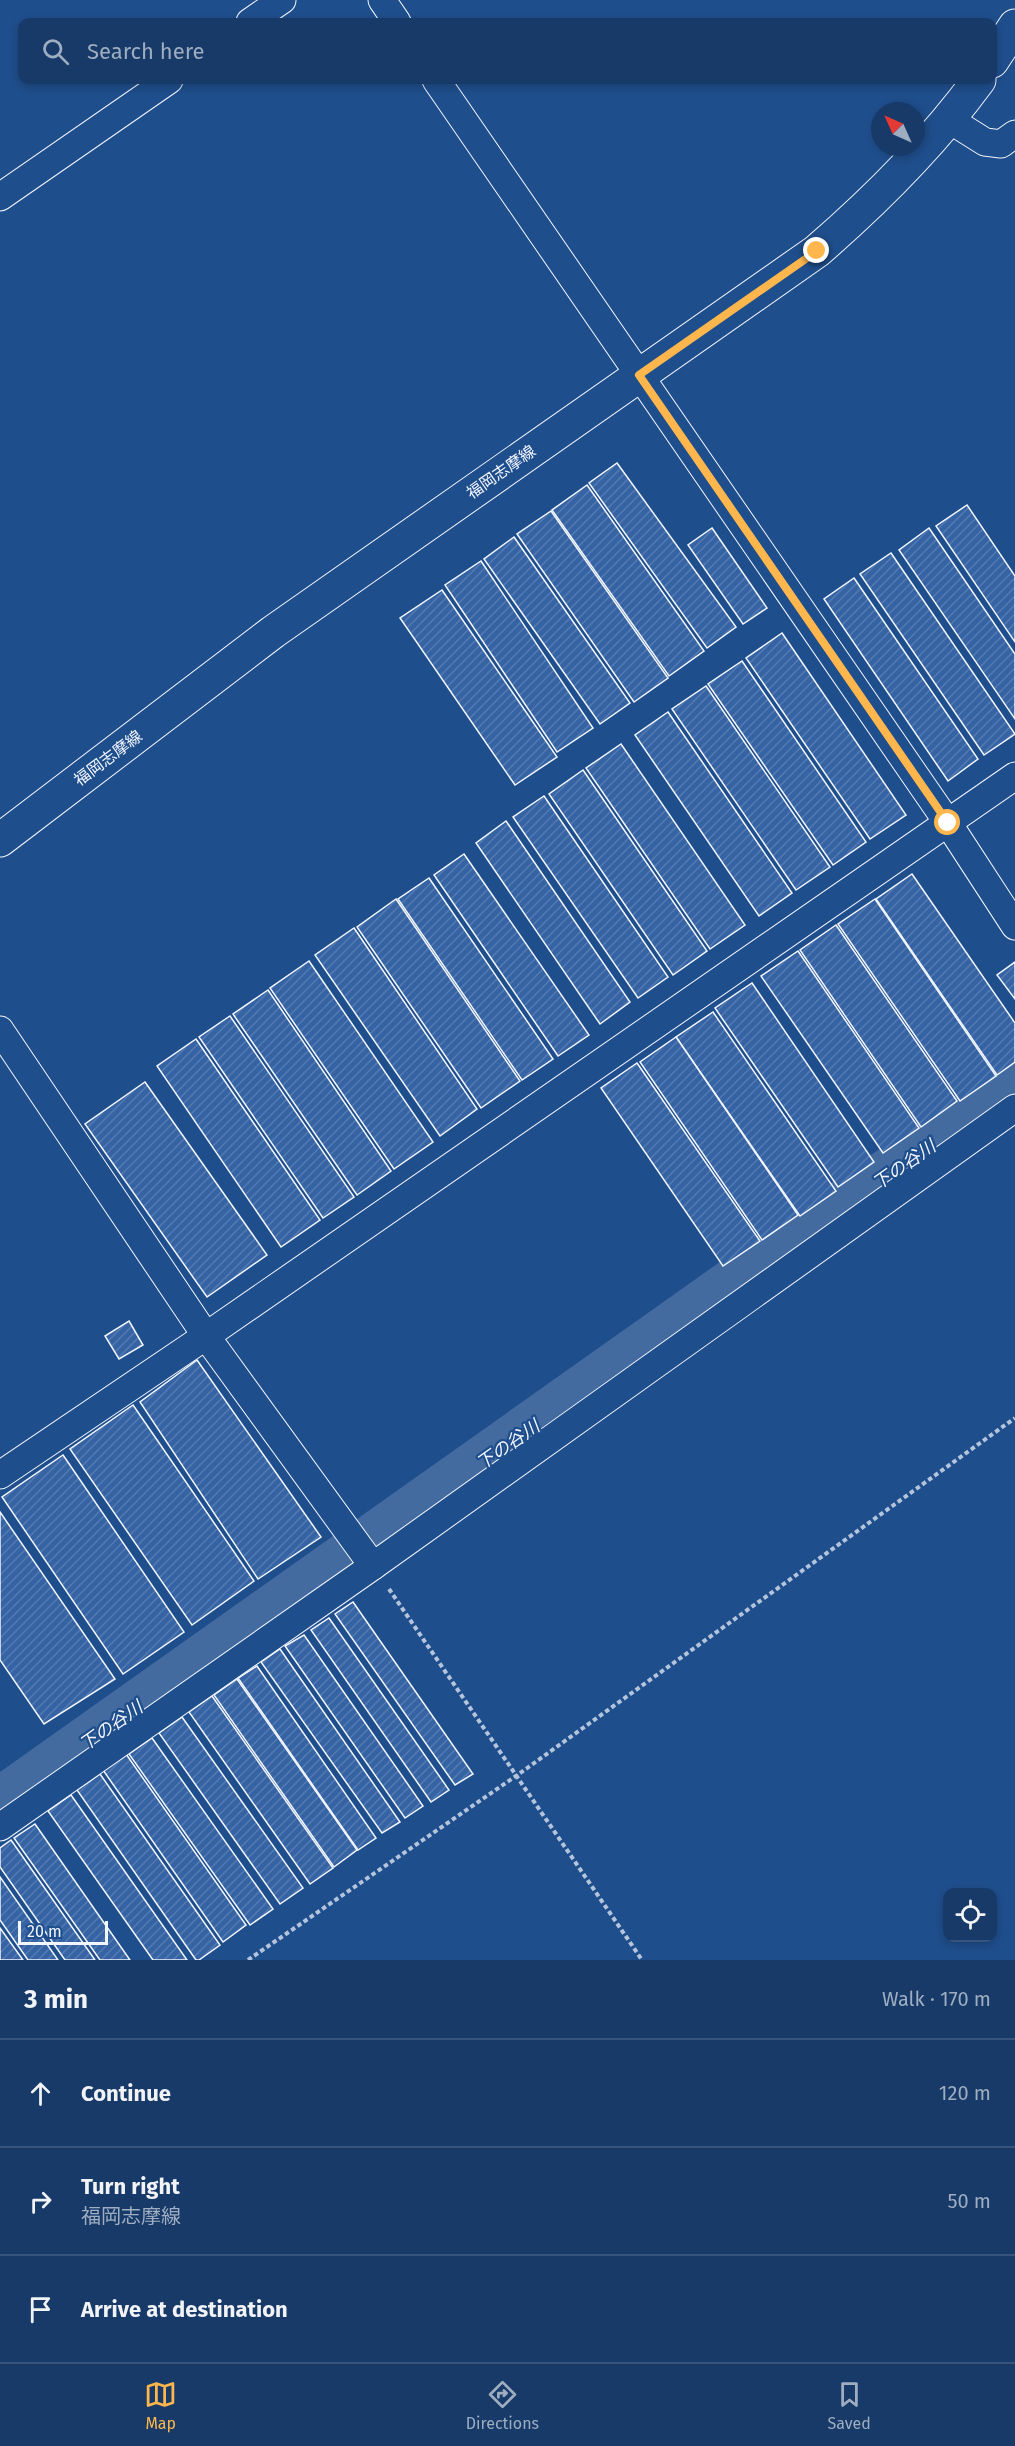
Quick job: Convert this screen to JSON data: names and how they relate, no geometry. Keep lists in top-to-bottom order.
{
  "streets": {
    "main road": ["福岡志摩線"]
  },
  "water": ["下の谷川"],
  "scale_bar": "20 m",
  "north": "top left",
  "page": {
    "search": "Search here",
    "scale": "20 m",
    "heading": ["3 min", "Walk · 170 m"],
    "list": [
      ["Continue", "120 m"],
      ["Turn right", "福岡志摩線", "50 m"],
      "Arrive at destination"
    ],
    "nav": ["Map", "Directions", "Saved"]
  }
}
